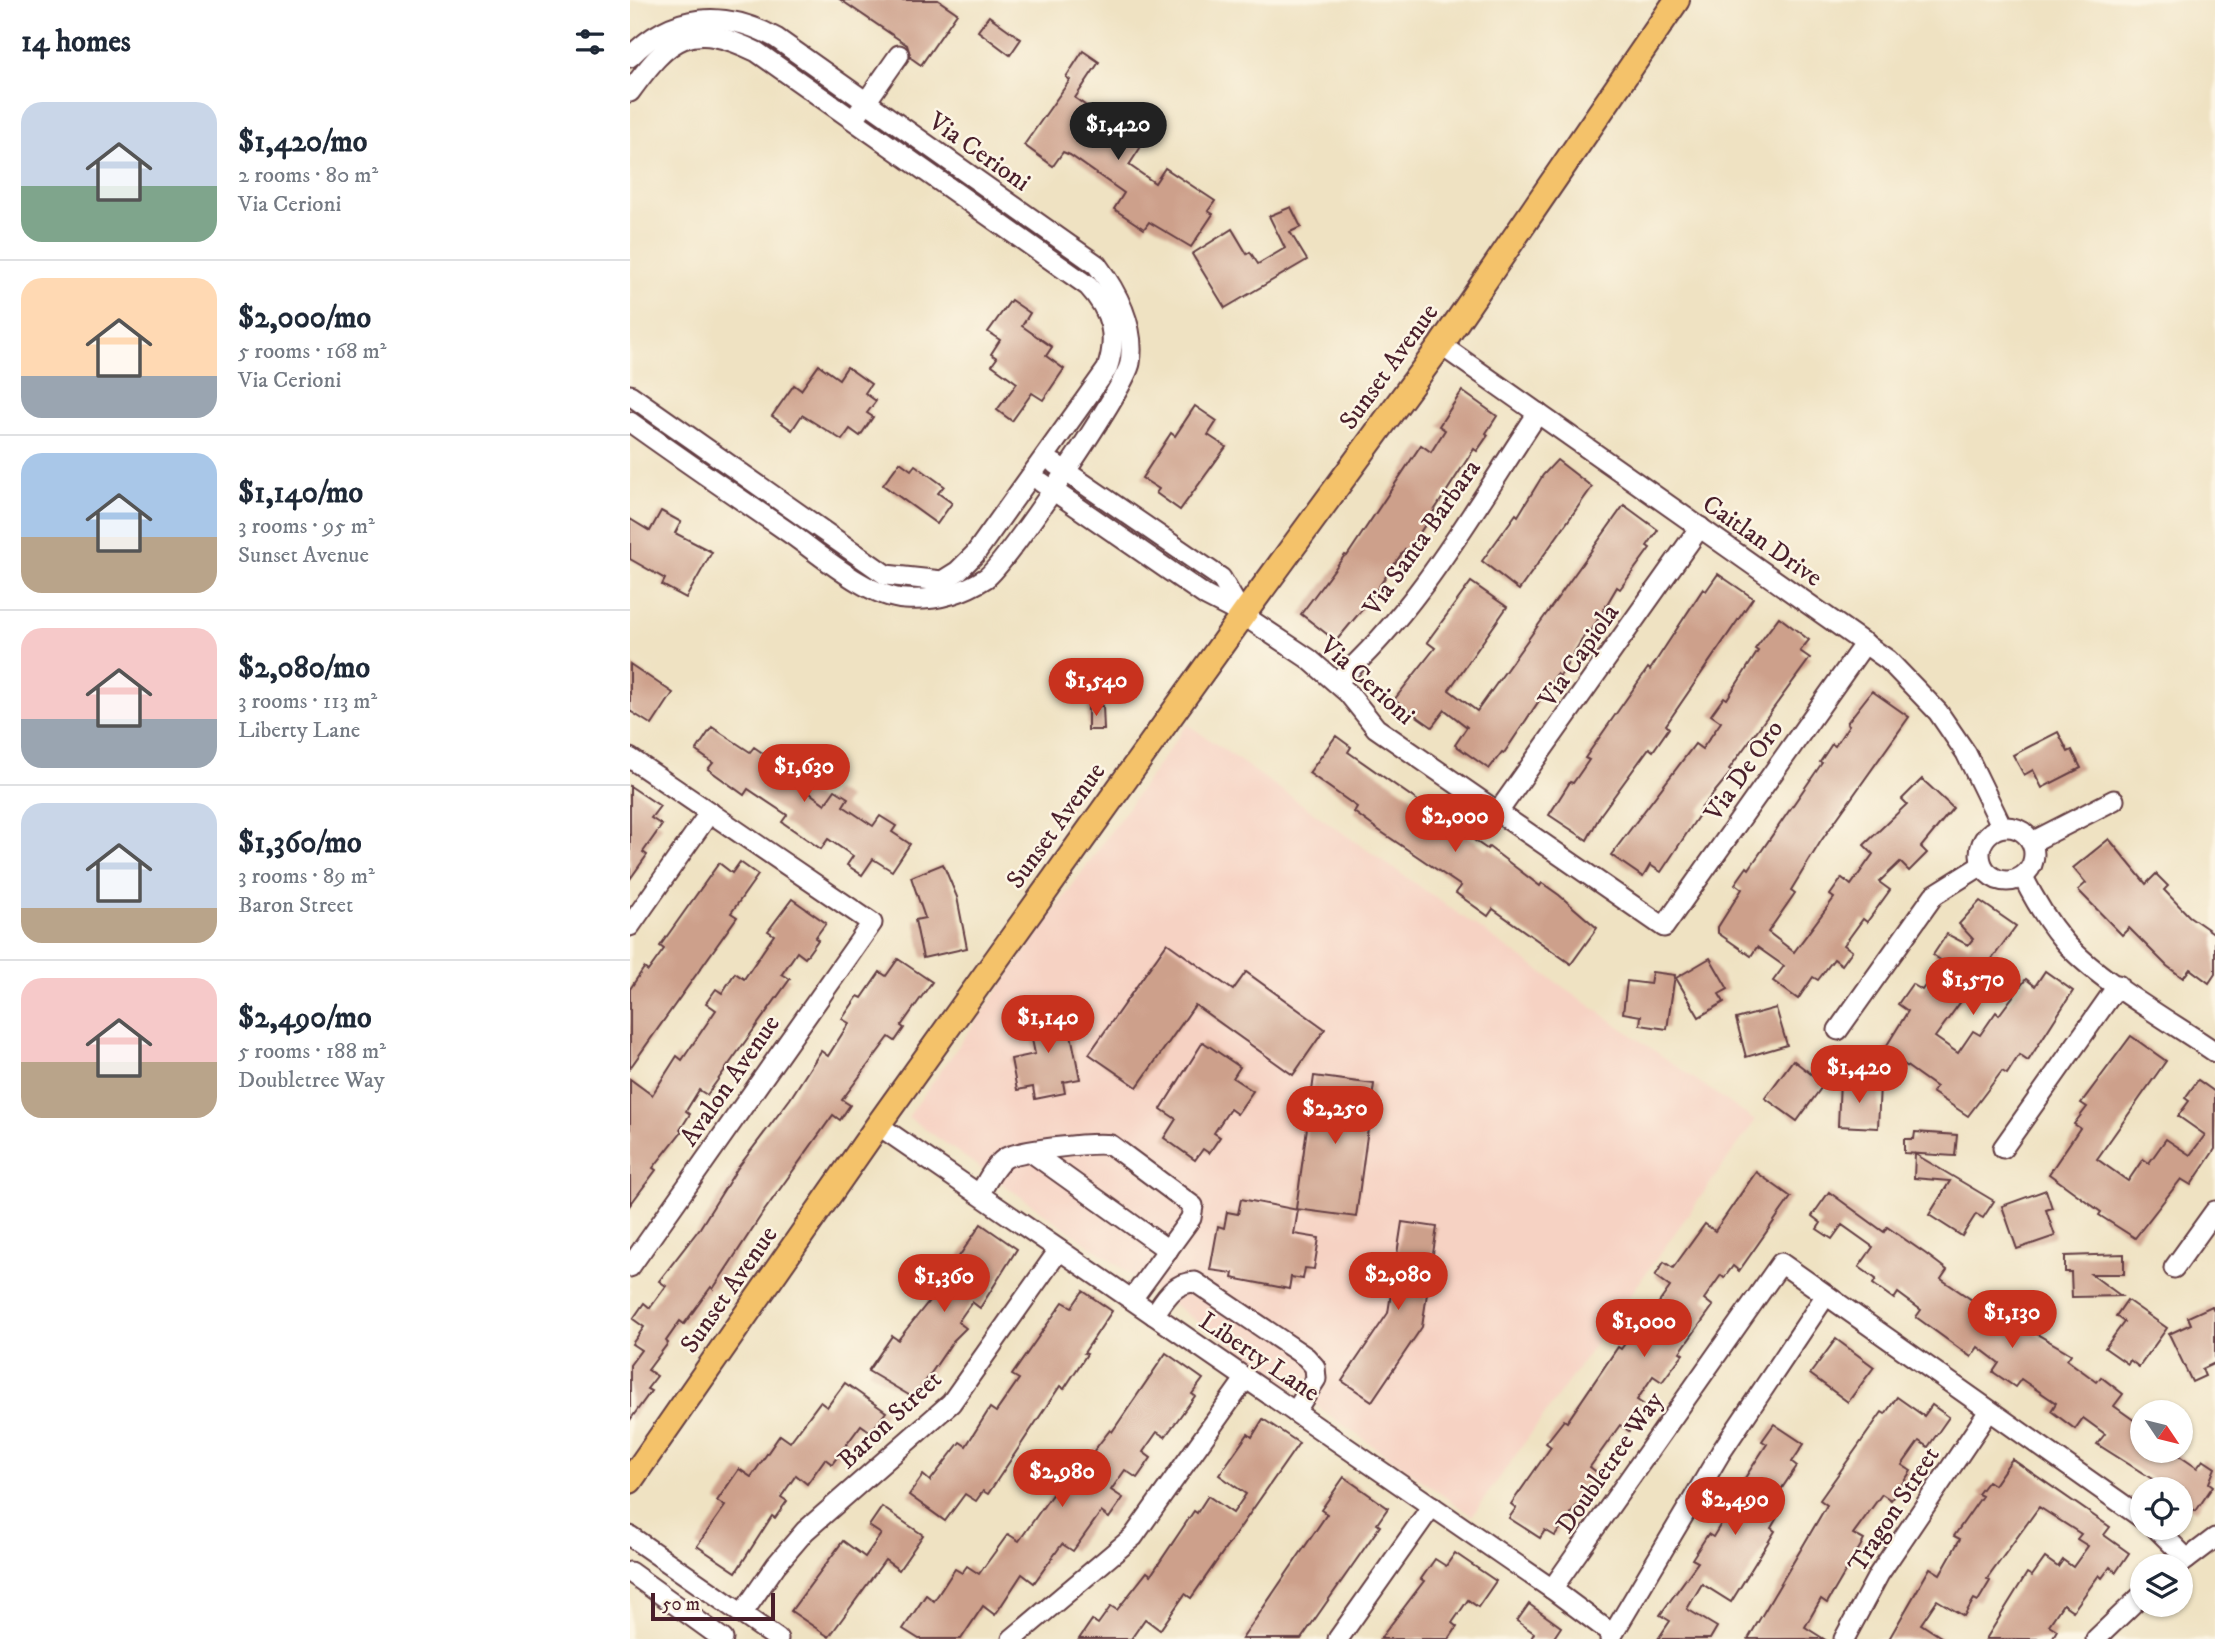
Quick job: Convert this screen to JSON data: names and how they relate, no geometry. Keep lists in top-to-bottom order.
{
  "streets": {
    "main road": ["Sunset Avenue"],
    "street": [
      "Via Cerioni",
      "Via Santa Barbara",
      "Caitlan Drive",
      "Via Capiola",
      "Via De Oro",
      "Avalon Avenue",
      "Liberty Lane",
      "Baron Street",
      "Doubletree Way",
      "Tragon Street"
    ]
  },
  "crossings": [
    ["Via Cerioni", "Sunset Avenue"],
    ["Via Cerioni", "Via Santa Barbara"],
    ["Via Cerioni", "Via Capiola"],
    ["Via Cerioni", "Via De Oro"],
    ["Sunset Avenue", "Caitlan Drive"],
    ["Sunset Avenue", "Liberty Lane"],
    ["Via Santa Barbara", "Caitlan Drive"],
    ["Caitlan Drive", "Via Capiola"],
    ["Caitlan Drive", "Via De Oro"],
    ["Liberty Lane", "Baron Street"],
    ["Liberty Lane", "Doubletree Way"]
  ],
  "scale_bar": "50 m",
  "north": "bottom right",
  "page": {
    "heading": "14 homes",
    "list": [
      {
        "name": "$1,420/mo",
        "note": "2 rooms · 80 m² · Via Cerioni"
      },
      {
        "name": "$2,000/mo",
        "note": "5 rooms · 168 m² · Via Cerioni"
      },
      {
        "name": "$1,140/mo",
        "note": "3 rooms · 95 m² · Sunset Avenue"
      },
      {
        "name": "$2,080/mo",
        "note": "3 rooms · 113 m² · Liberty Lane"
      },
      {
        "name": "$1,360/mo",
        "note": "3 rooms · 89 m² · Baron Street"
      },
      {
        "name": "$2,490/mo",
        "note": "5 rooms · 188 m² · Doubletree Way"
      }
    ],
    "price": [
      "$1,420",
      "$1,540",
      "$1,630",
      "$2,000",
      "$1,570",
      "$1,140",
      "$1,420",
      "$2,250",
      "$2,080",
      "$1,360",
      "$1,130",
      "$1,000",
      "$2,980",
      "$2,490"
    ],
    "scale": "50 m"
  }
}
